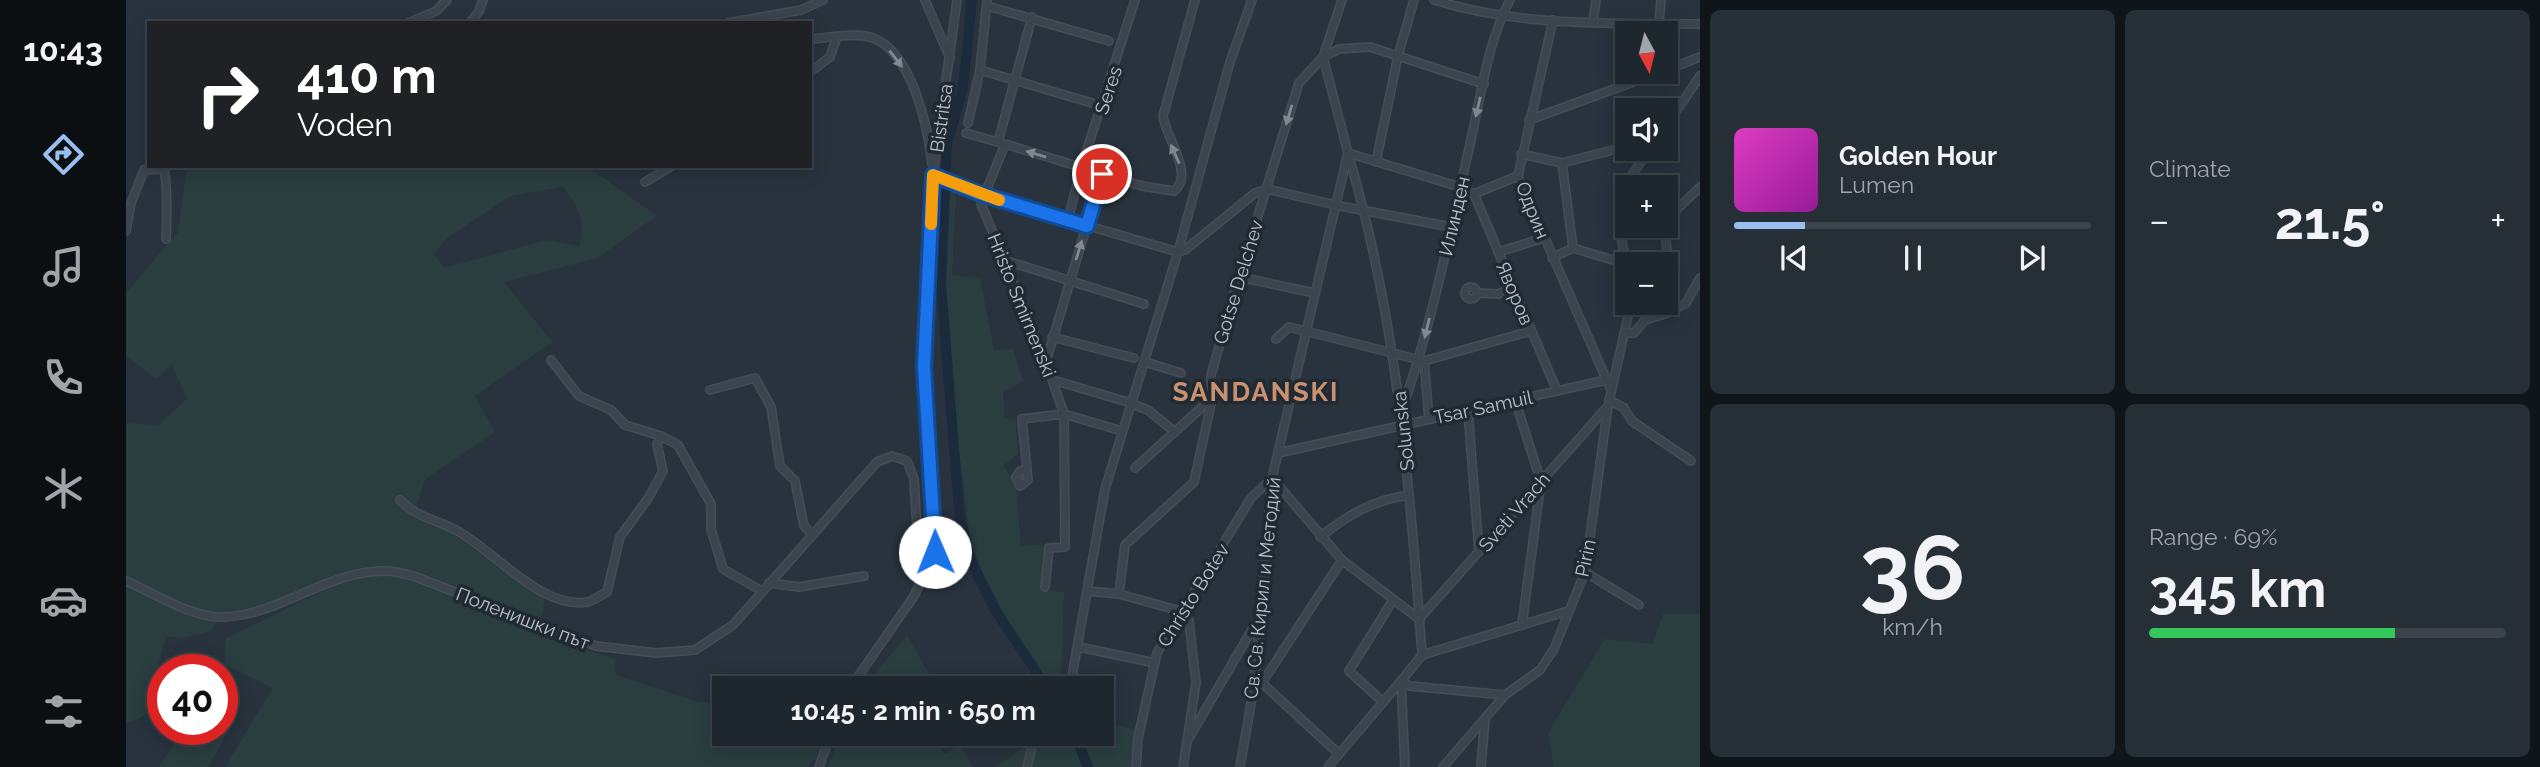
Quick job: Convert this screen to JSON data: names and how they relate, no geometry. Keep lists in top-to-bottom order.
{
  "streets": {
    "street": [
      "Seres",
      "Bistritsa",
      "Одрин",
      "Илинден",
      "Gotse Delchev",
      "Яворов",
      "Hristo Smirnenski",
      "Tsar Samuil",
      "Solunska",
      "Sveti Vrach",
      "Pirin",
      "Св. Св. Кирил и Методий",
      "Christo Botev",
      "Поленишки път"
    ]
  },
  "crossings": [
    ["Bistritsa", "Поленишки път"],
    ["Одрин", "Tsar Samuil"],
    ["Одрин", "Pirin"],
    ["Илинден", "Solunska"],
    ["Gotse Delchev", "Solunska"],
    ["Яворов", "Tsar Samuil"],
    ["Tsar Samuil", "Solunska"],
    ["Tsar Samuil", "Св. Св. Кирил и Методий"],
    ["Solunska", "Sveti Vrach"],
    ["Solunska", "Св. Св. Кирил и Методий"],
    ["Sveti Vrach", "Pirin"],
    ["Св. Св. Кирил и Методий", "Christo Botev"]
  ],
  "one_way": ["Илинден"],
  "districts": ["SANDANSKI"],
  "north": "bottom",
  "page": {
    "tabs": "10:43",
    "tile": [
      "Climate",
      ["36", "km/h"],
      ["Range · 69%", "345 km"]
    ],
    "map_buttons": ["+", "−"],
    "turn": ["410 m", "Voden"],
    "song": ["Golden Hour", "Lumen"],
    "heat": ["−", "21.5°", "+"],
    "limit": "40",
    "trip": "10:45 · 2 min · 650 m"
  }
}
